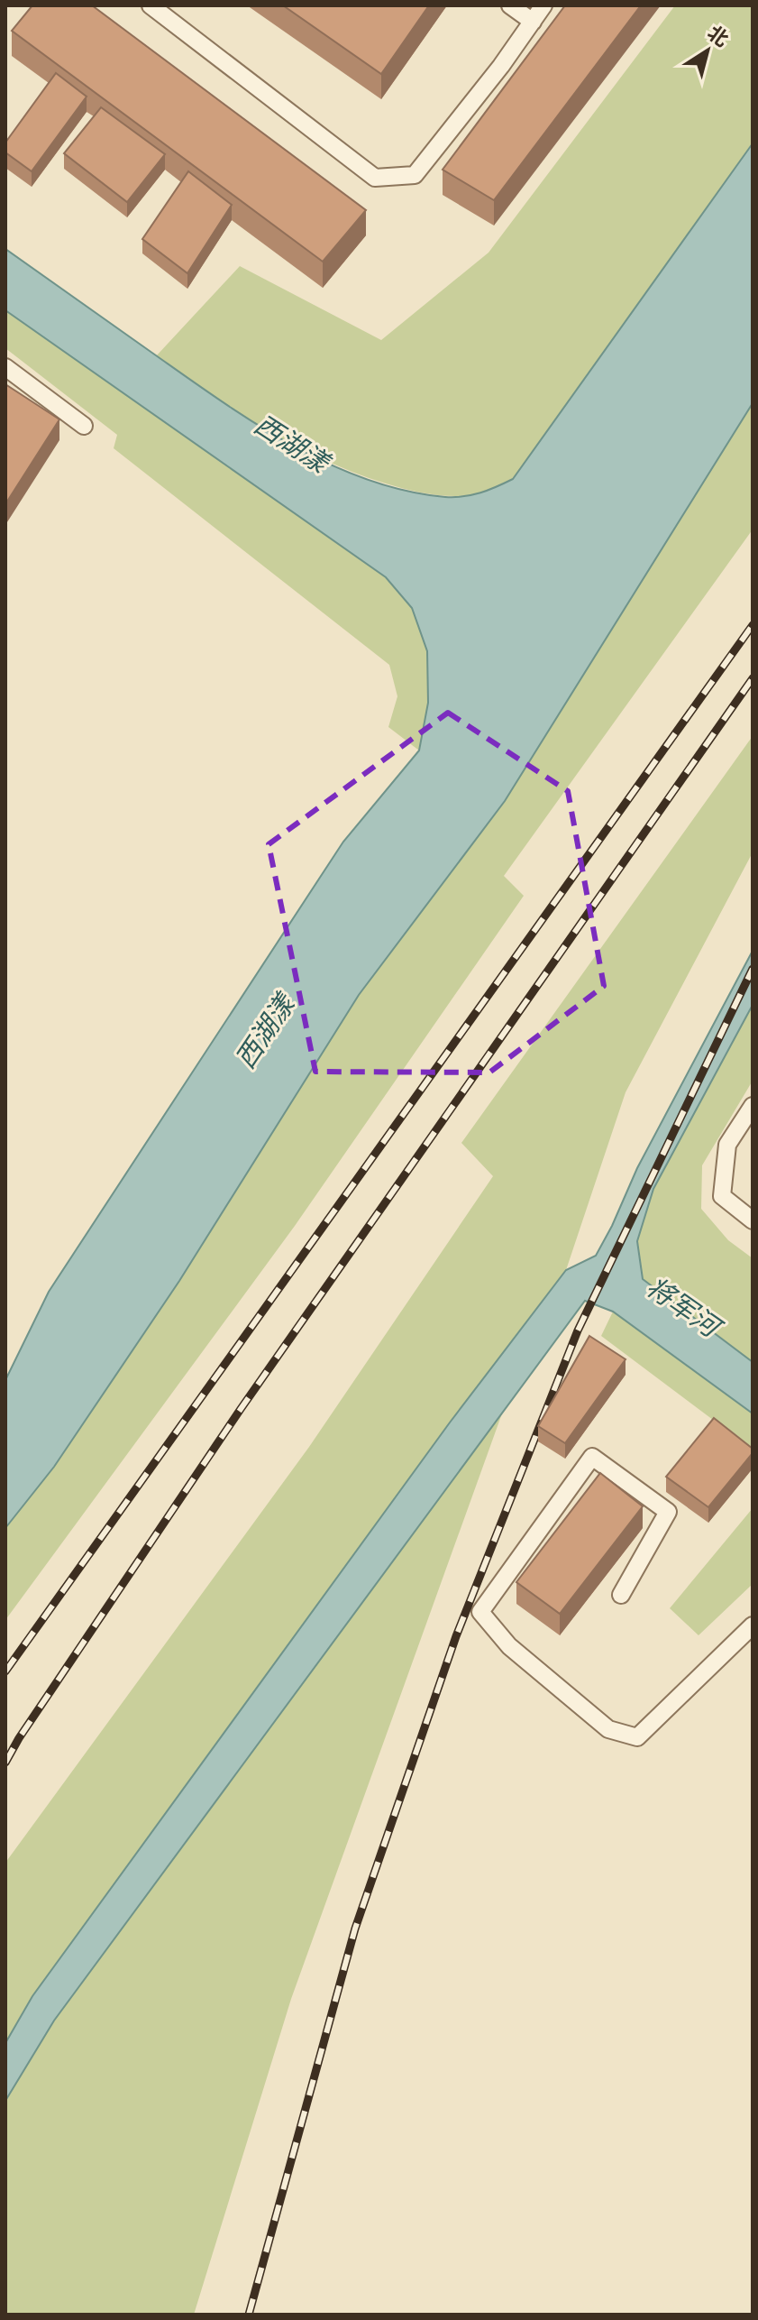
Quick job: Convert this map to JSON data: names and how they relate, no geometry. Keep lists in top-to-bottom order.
{
  "water": ["西湖漾", "将军河"],
  "north": "top right"
}
